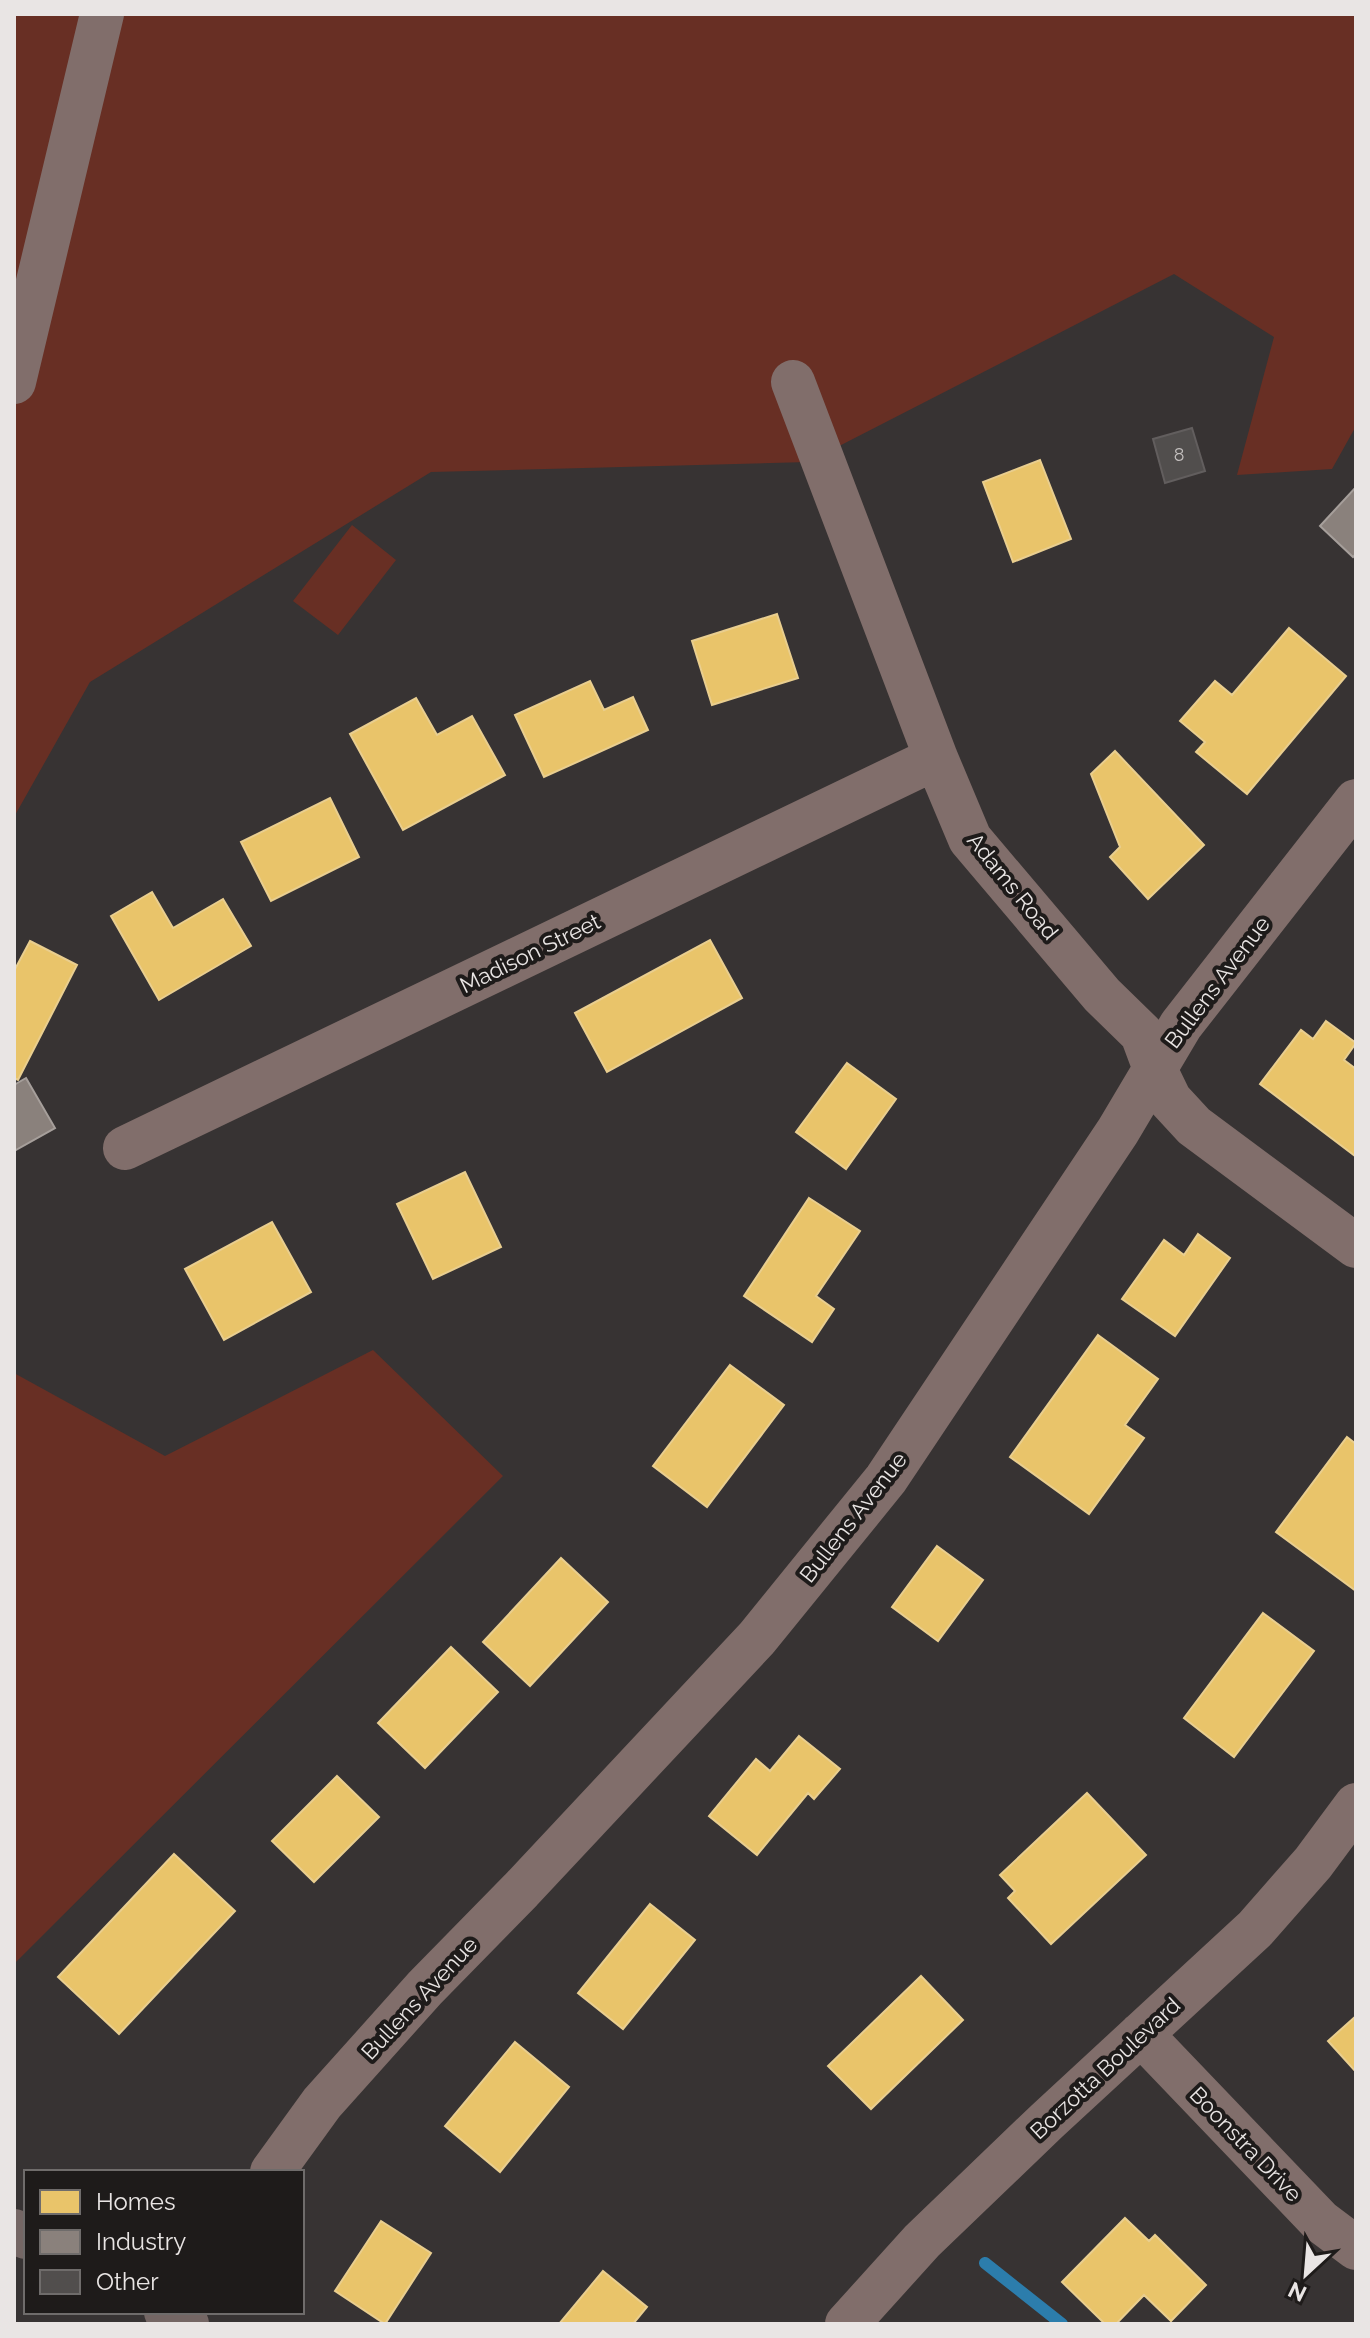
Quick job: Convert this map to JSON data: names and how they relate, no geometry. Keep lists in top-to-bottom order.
{
  "streets": {
    "street": [
      "Adams Road",
      "Madison Street",
      "Bullens Avenue",
      "Borzotta Boulevard",
      "Boonstra Drive"
    ]
  },
  "crossings": [
    ["Adams Road", "Madison Street"],
    ["Adams Road", "Bullens Avenue"],
    ["Borzotta Boulevard", "Boonstra Drive"]
  ],
  "house_numbers": ["8"],
  "legend": ["Homes", "Industry", "Other"],
  "north": "bottom left"
}
